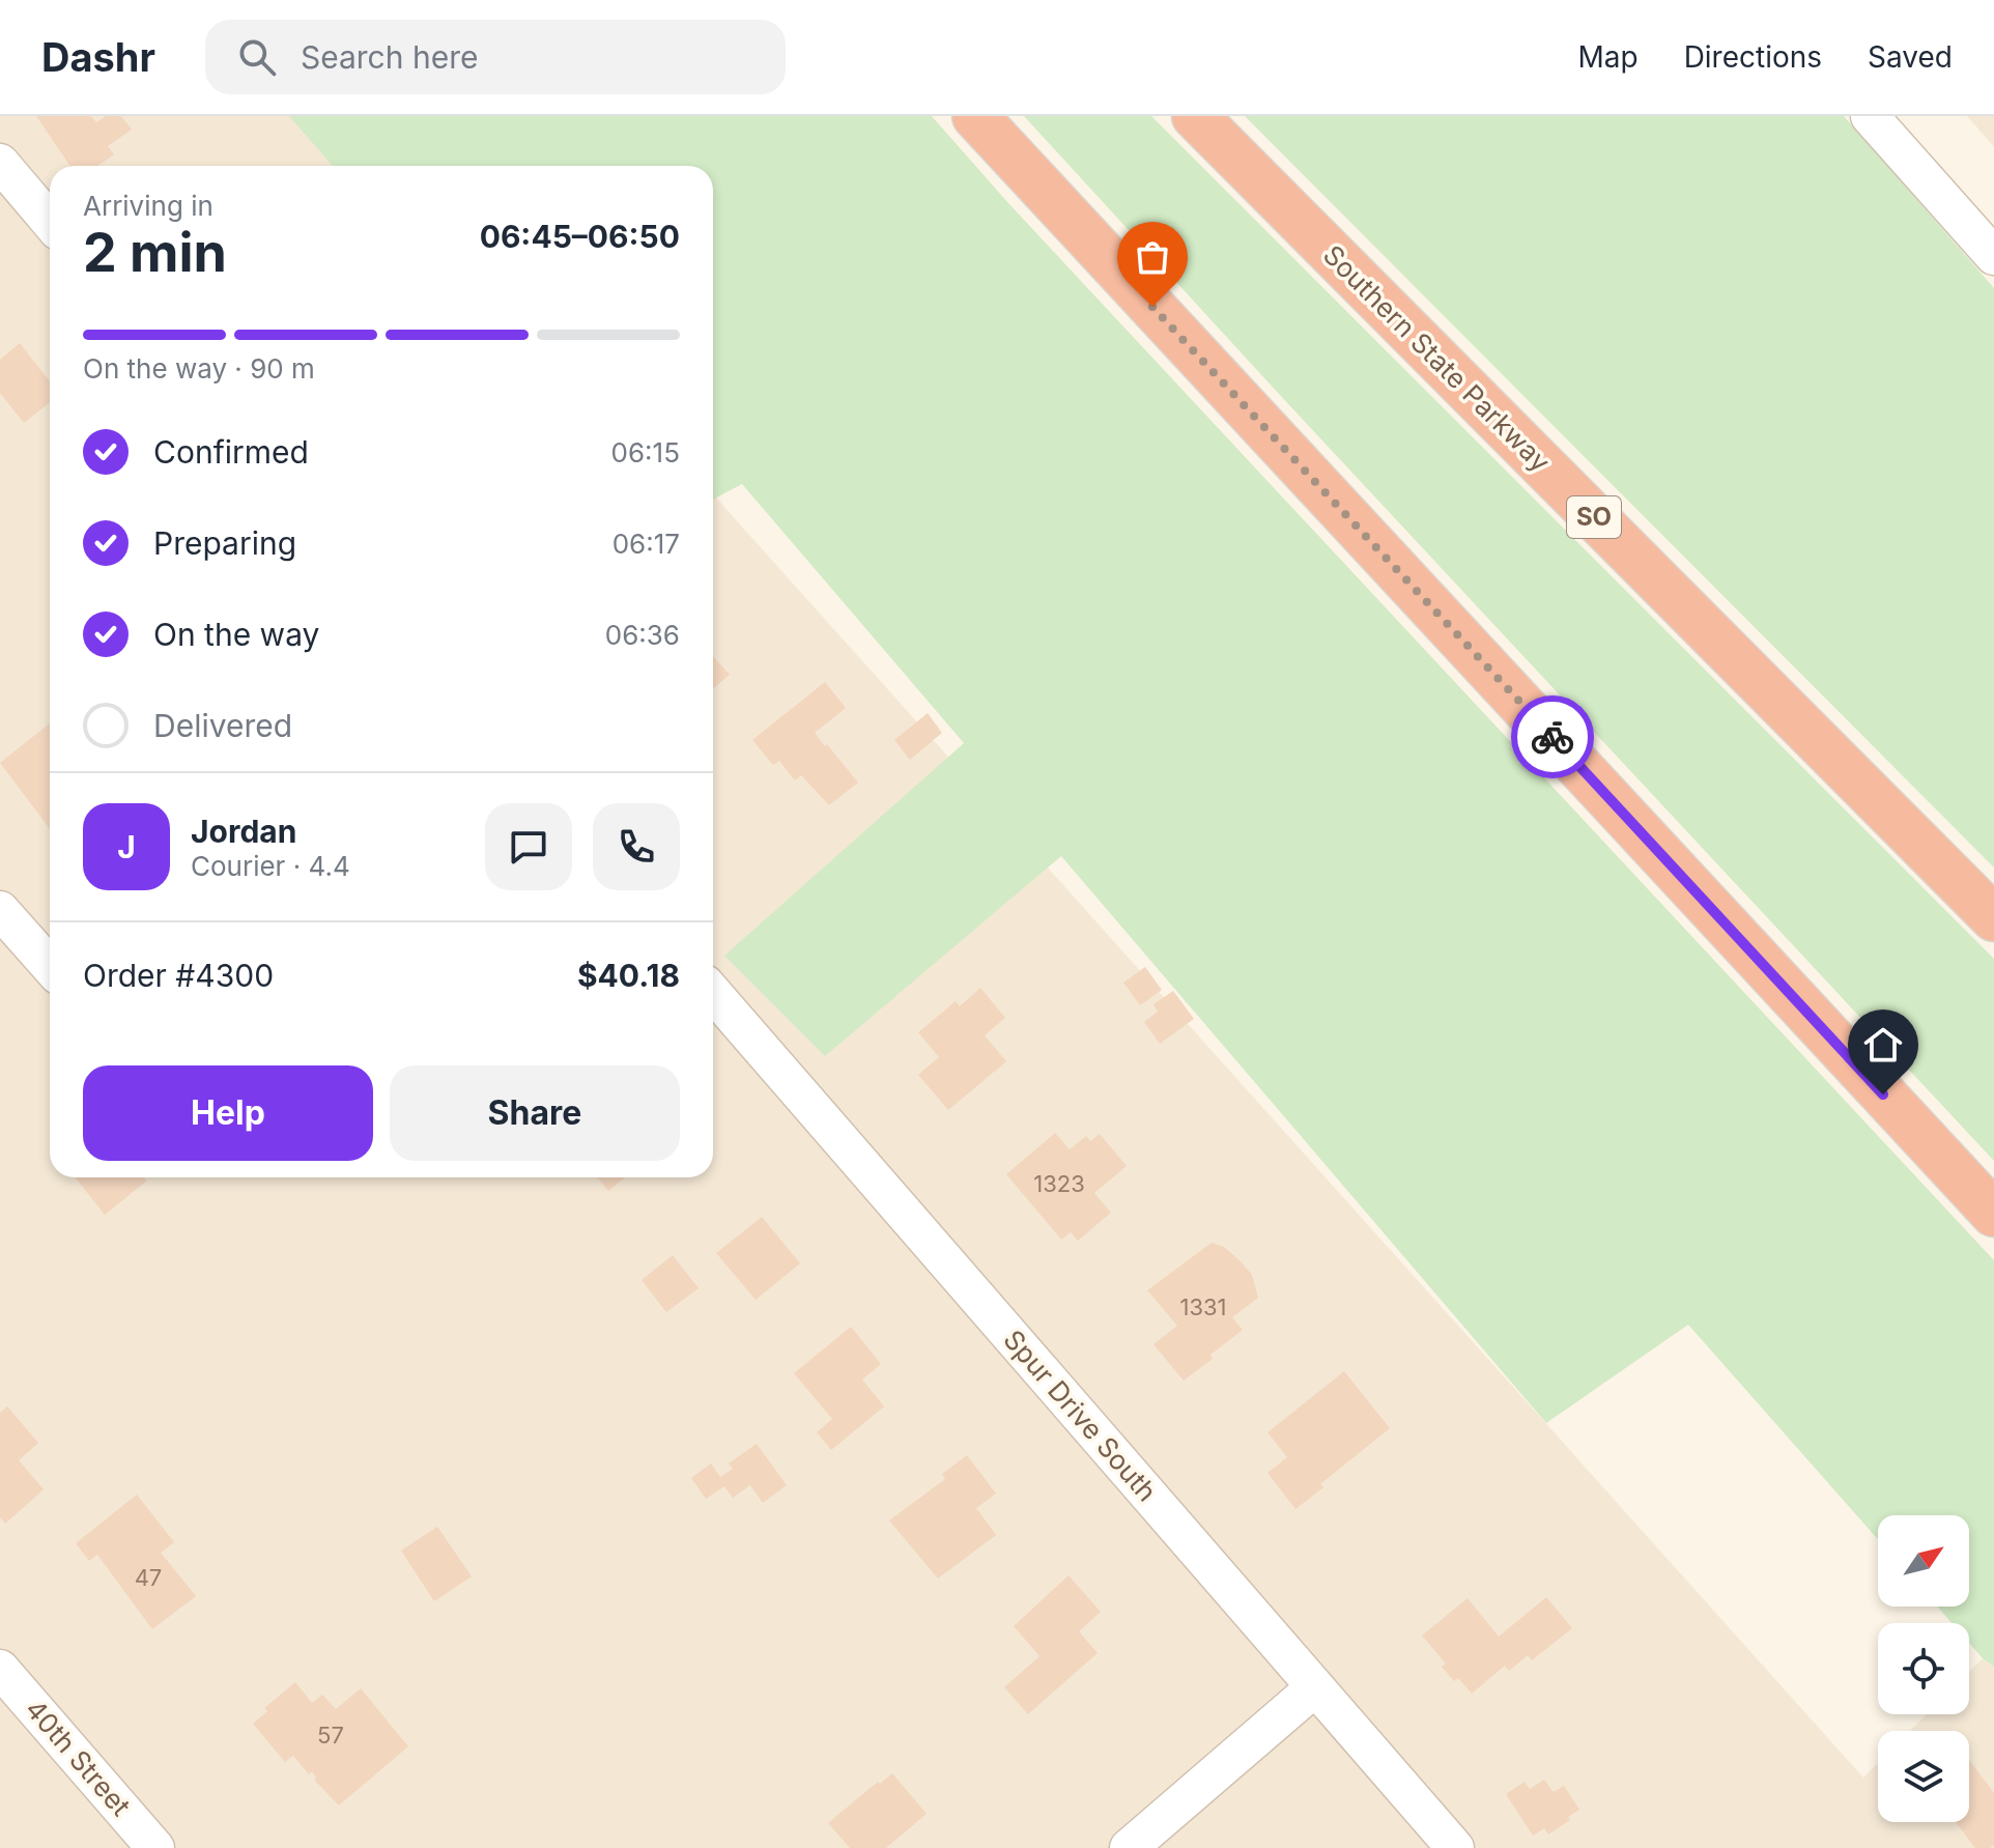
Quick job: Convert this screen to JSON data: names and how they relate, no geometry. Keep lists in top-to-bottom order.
{
  "streets": {
    "highway": ["Southern State Parkway", "SO"],
    "street": ["Spur Drive South", "40th Street"]
  },
  "house_numbers": [
    "1323",
    "1331",
    "47",
    "57"
  ],
  "north": "top right",
  "page": {
    "header": "Dashr",
    "search": "Search here",
    "nav": ["Map", "Directions", "Saved"],
    "heading": ["2 min", "Arriving in", "06:45–06:50"],
    "panel": [
      "Jordan",
      "Courier · 4.4",
      "Order #4300",
      "$40.18"
    ],
    "bar": "On the way · 90 m",
    "list": [
      ["Confirmed", "06:15"],
      ["Preparing", "06:17"],
      ["On the way", "06:36"],
      "Delivered"
    ],
    "round": "J",
    "buttons": ["Help", "Share"]
  }
}
